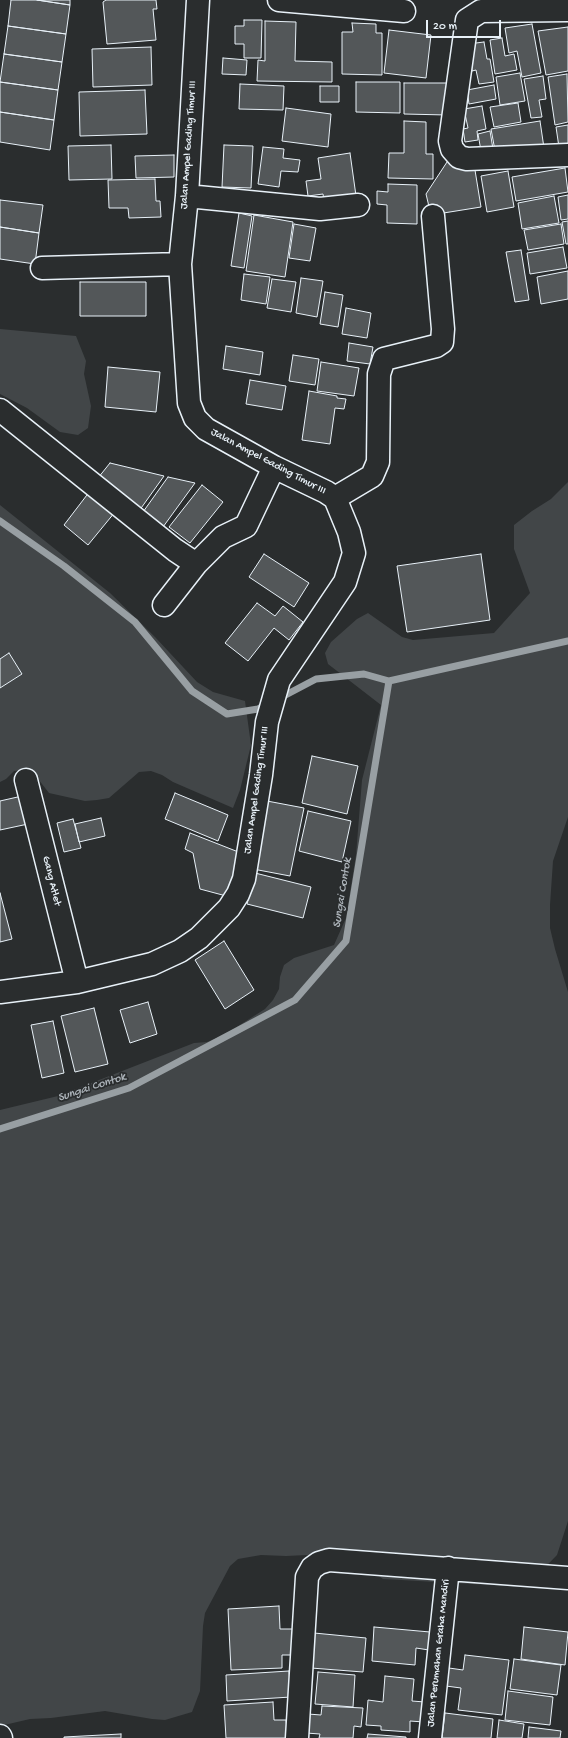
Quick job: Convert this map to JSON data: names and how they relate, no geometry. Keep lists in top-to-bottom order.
{
  "streets": {
    "street": ["Jalan Ampel Gading Timur III", "Gang Atlet", "Jalan Perumahan Graha Mandiri"]
  },
  "crossings": [
    ["Jalan Ampel Gading Timur III", "Gang Atlet"]
  ],
  "water": ["Sungai Contok"],
  "scale_bar": "20 m"
}
